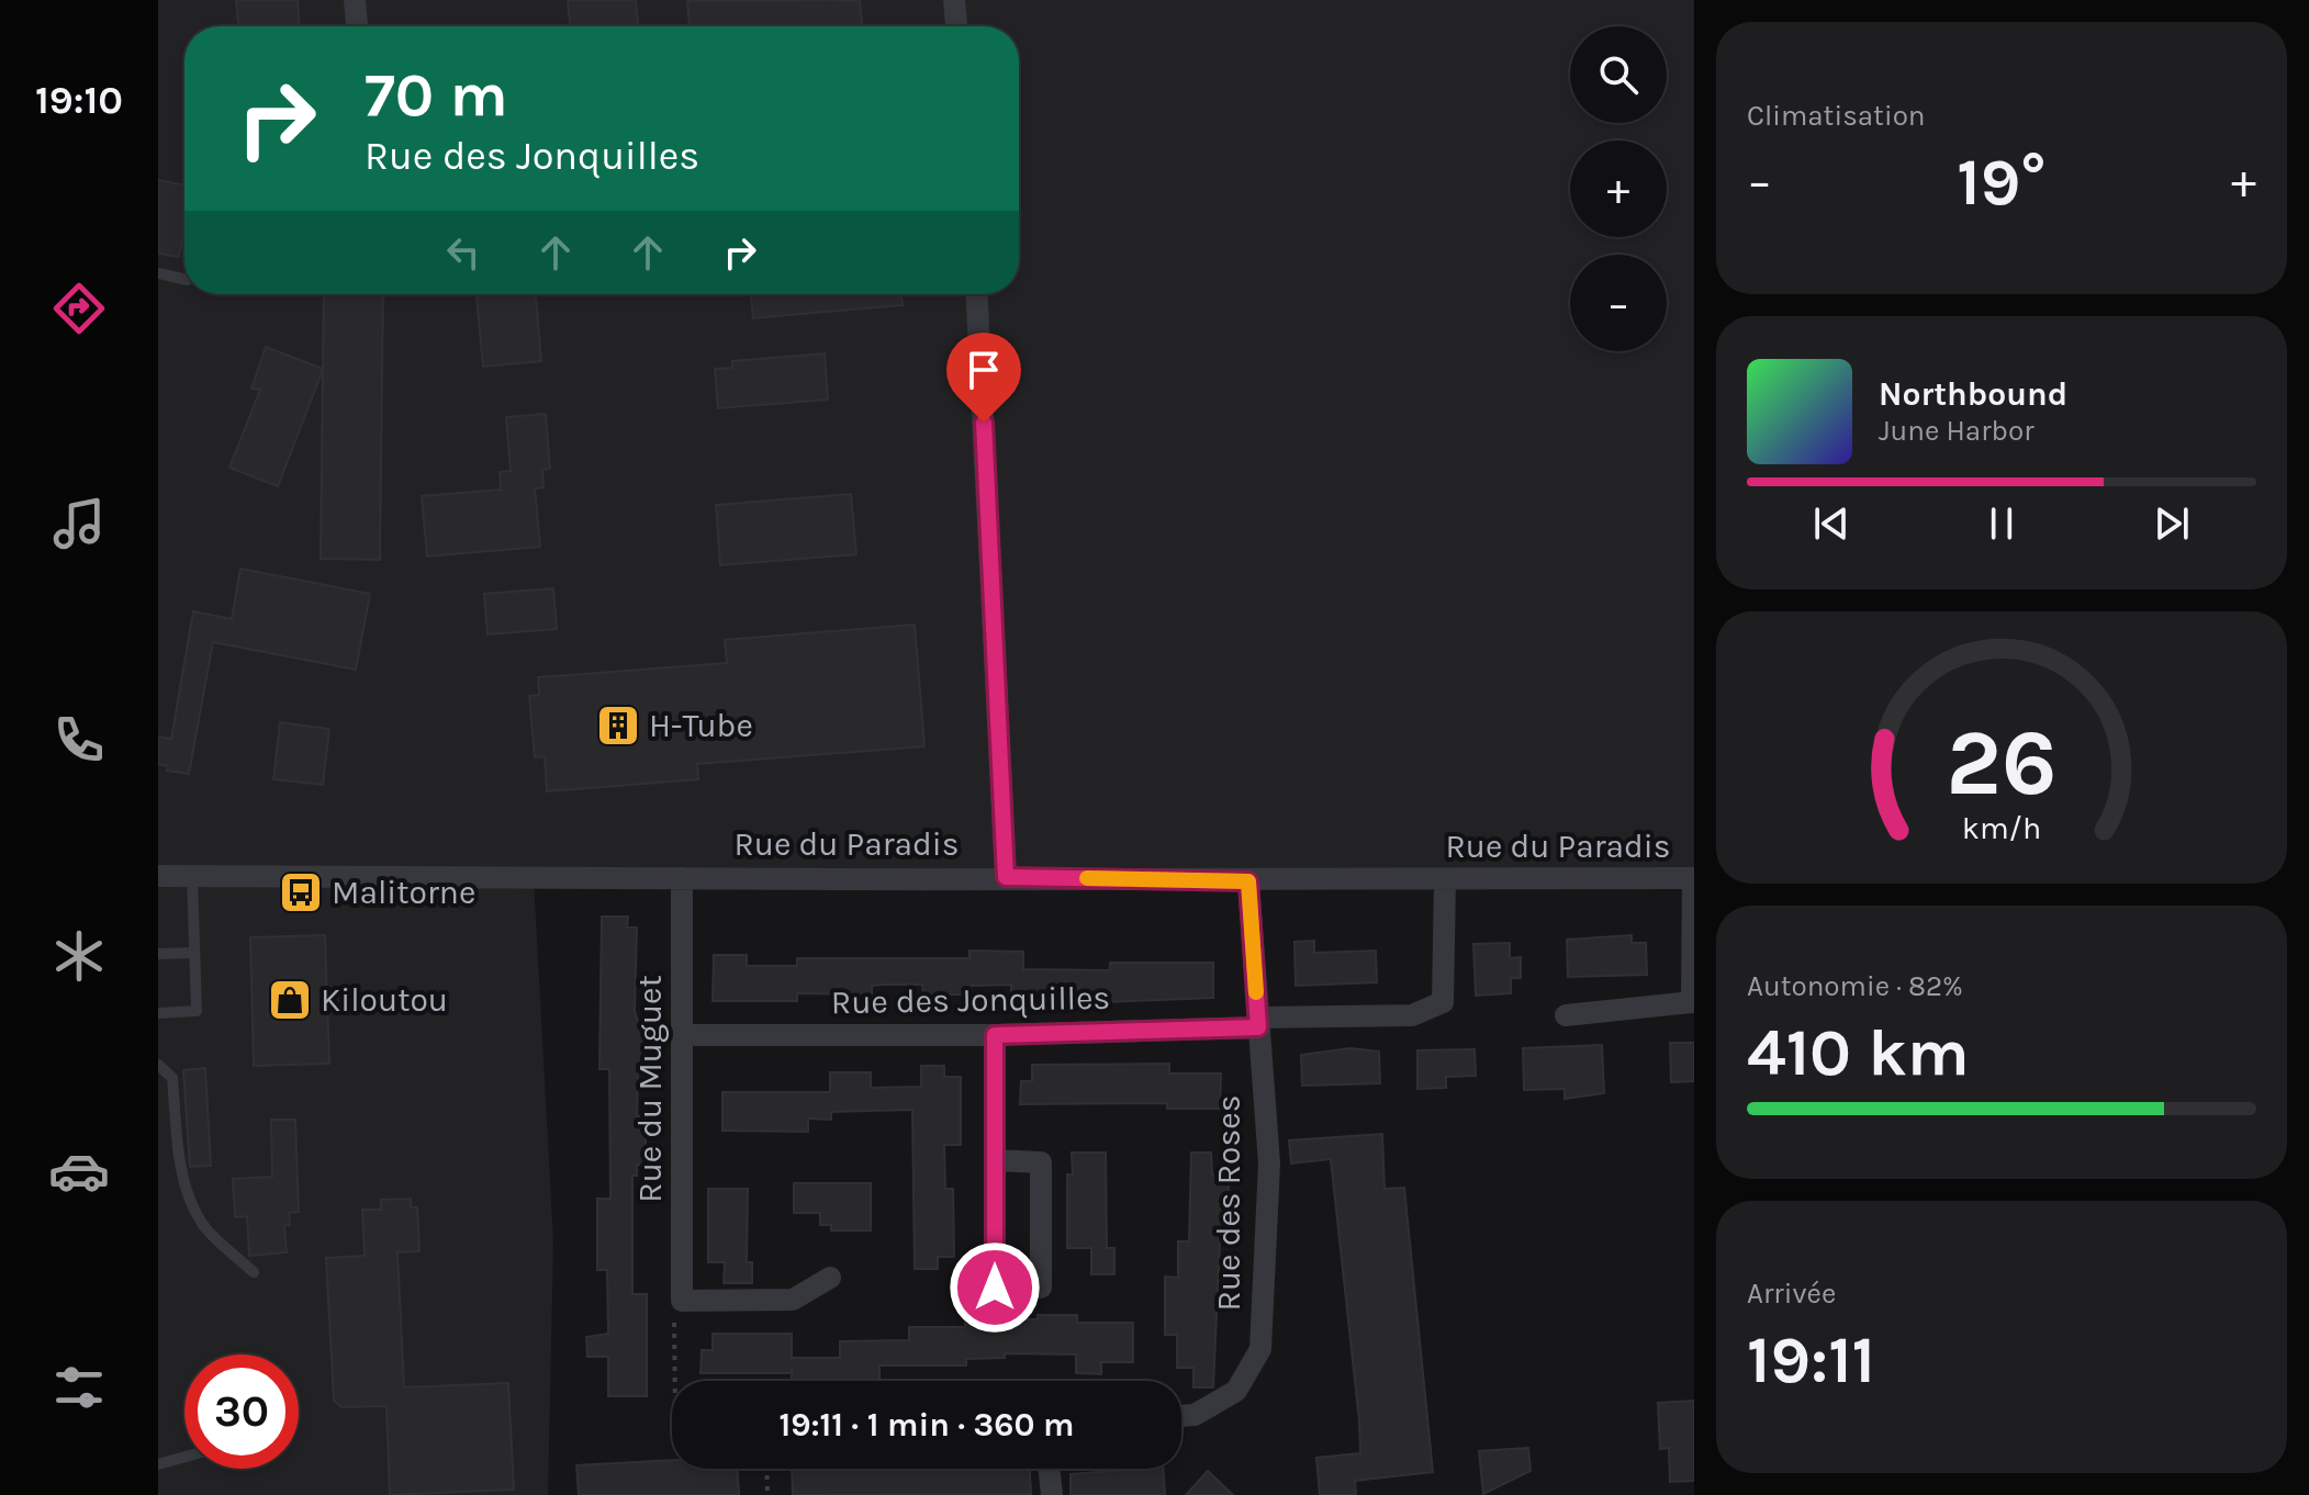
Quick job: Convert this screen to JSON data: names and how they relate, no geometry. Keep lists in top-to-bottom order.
{
  "streets": {
    "street": [
      "Rue du Paradis",
      "Rue des Jonquilles",
      "Rue du Muguet",
      "Rue des Roses"
    ]
  },
  "crossings": [
    ["Rue du Paradis", "Rue des Jonquilles"],
    ["Rue du Paradis", "Rue du Muguet"],
    ["Rue du Paradis", "Rue des Roses"],
    ["Rue des Jonquilles", "Rue du Muguet"],
    ["Rue des Jonquilles", "Rue des Roses"]
  ],
  "places": {
    "building": ["H-Tube"],
    "bus stop": ["Malitorne"],
    "shop": ["Kiloutou"]
  },
  "page": {
    "tabs": "19:10",
    "tile": [
      "Climatisation",
      ["Autonomie · 82%", "410 km"],
      ["Arrivée", "19:11"]
    ],
    "map_buttons": ["+", "−"],
    "turn": ["70 m", "Rue des Jonquilles"],
    "heat": ["−", "19°", "+"],
    "song": ["Northbound", "June Harbor"],
    "limit": "30",
    "trip": "19:11 · 1 min · 360 m",
    "gauge": ["26", "km/h"]
  }
}
